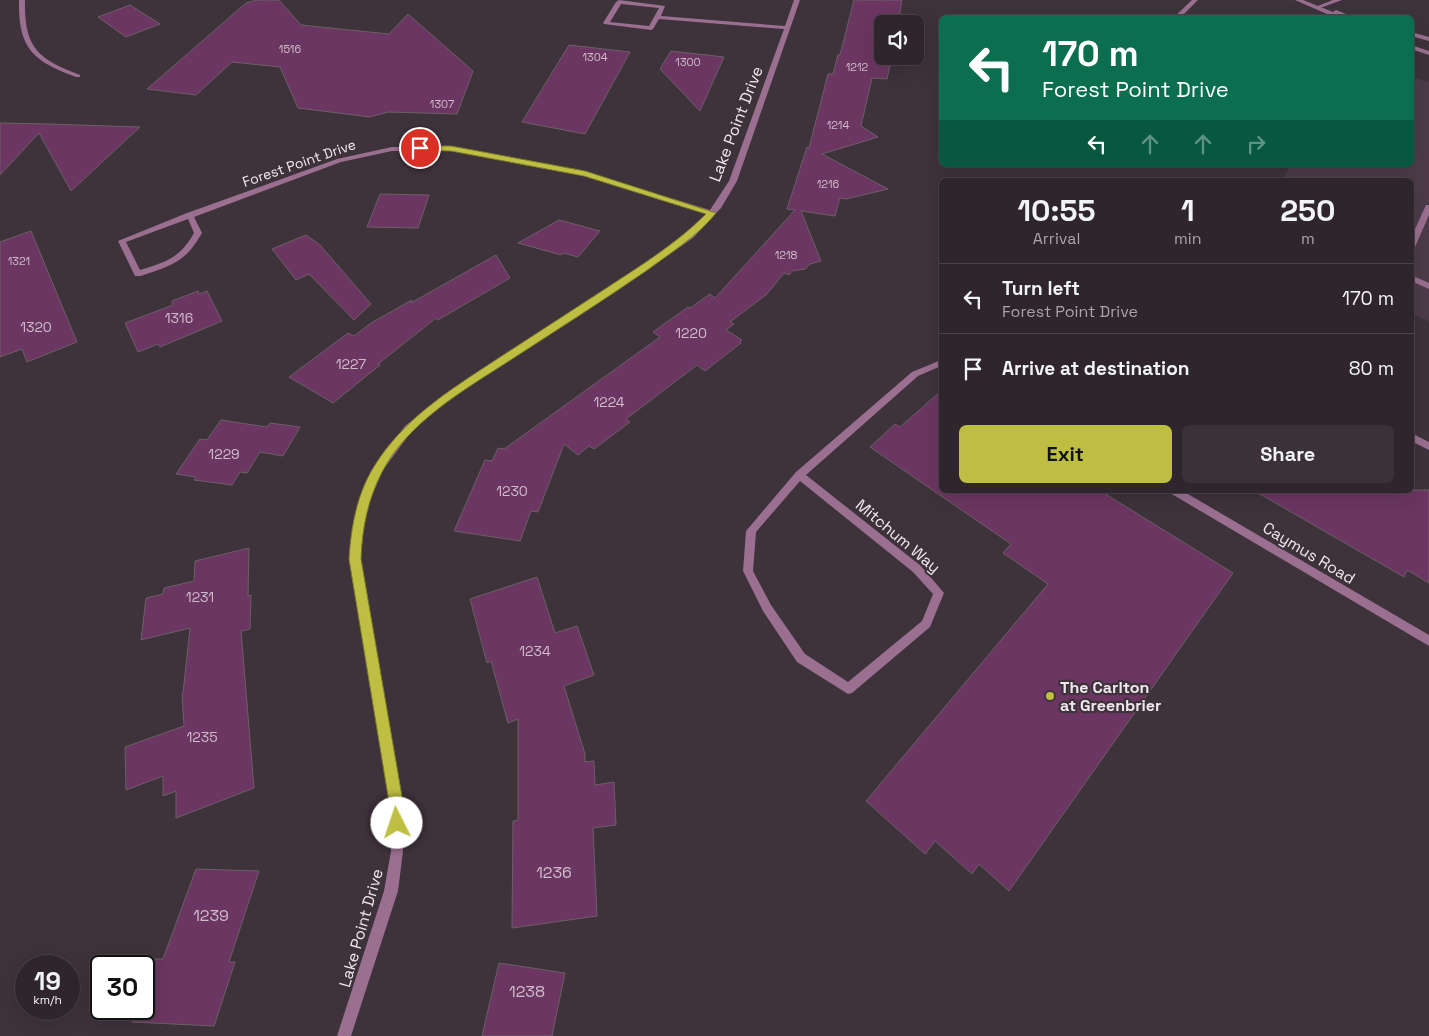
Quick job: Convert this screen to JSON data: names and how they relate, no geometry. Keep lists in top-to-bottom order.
{
  "streets": {
    "street": [
      "Lake Point Drive",
      "Forest Point Drive",
      "Mitchum Way",
      "Caymus Road"
    ]
  },
  "crossings": [
    ["Lake Point Drive", "Forest Point Drive"]
  ],
  "places": ["The Carlton at Greenbrier"],
  "house_numbers": [
    "1516",
    "1304",
    "1300",
    "1212",
    "1307",
    "1214",
    "1216",
    "1218",
    "1321",
    "1316",
    "1320",
    "1220",
    "1227",
    "1224",
    "1229",
    "1230",
    "1231",
    "1234",
    "1235",
    "1236",
    "1239",
    "1238"
  ],
  "page": {
    "turn": ["170 m", "Forest Point Drive"],
    "eta": [
      "10:55",
      "Arrival",
      "1",
      "min",
      "250",
      "m"
    ],
    "list": [
      {
        "name": "Turn left",
        "note": "Forest Point Drive",
        "value": "170 m"
      },
      {
        "name": "Arrive at destination",
        "value": "80 m"
      }
    ],
    "buttons": ["Exit", "Share"],
    "speed": "19 km/h",
    "limit": "30"
  }
}
